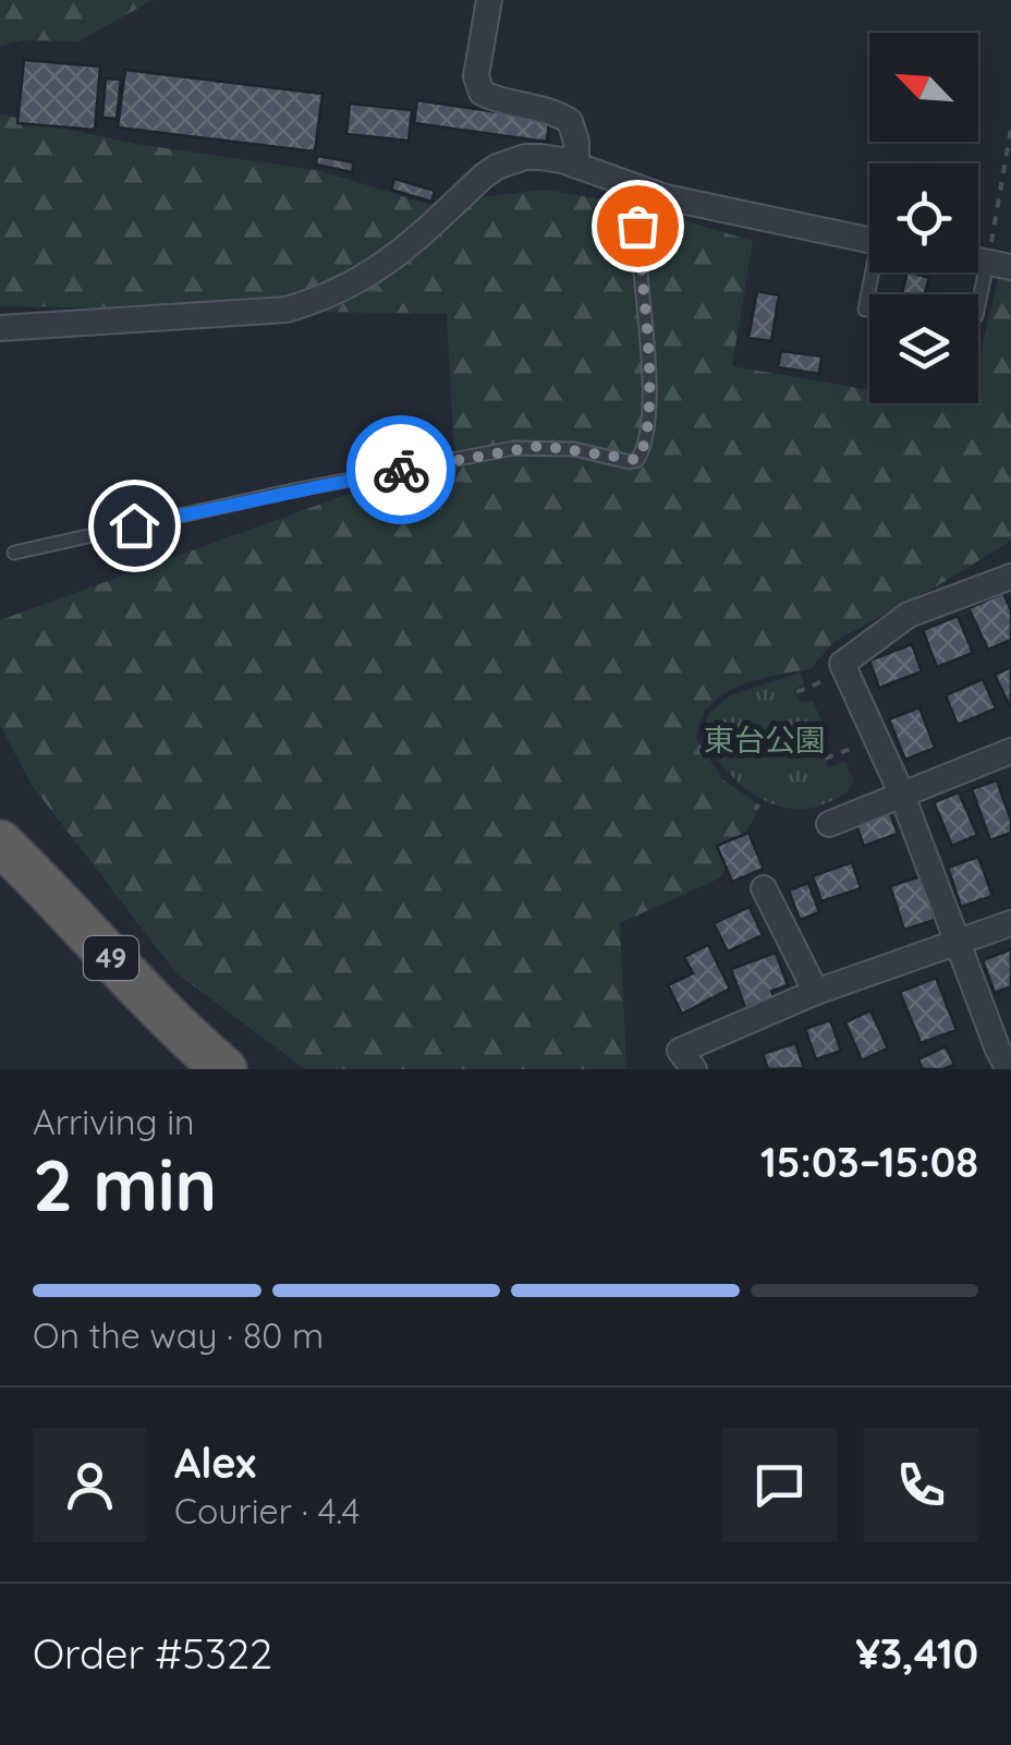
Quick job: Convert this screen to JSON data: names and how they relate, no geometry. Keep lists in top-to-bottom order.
{
  "streets": {
    "highway": ["49"]
  },
  "parks": ["東台公園"],
  "north": "top left",
  "page": {
    "heading": ["2 min", "Arriving in", "15:03–15:08"],
    "panel": [
      "Alex",
      "Courier · 4.4",
      "Order #5322",
      "¥3,410"
    ],
    "bar": "On the way · 80 m"
  }
}
